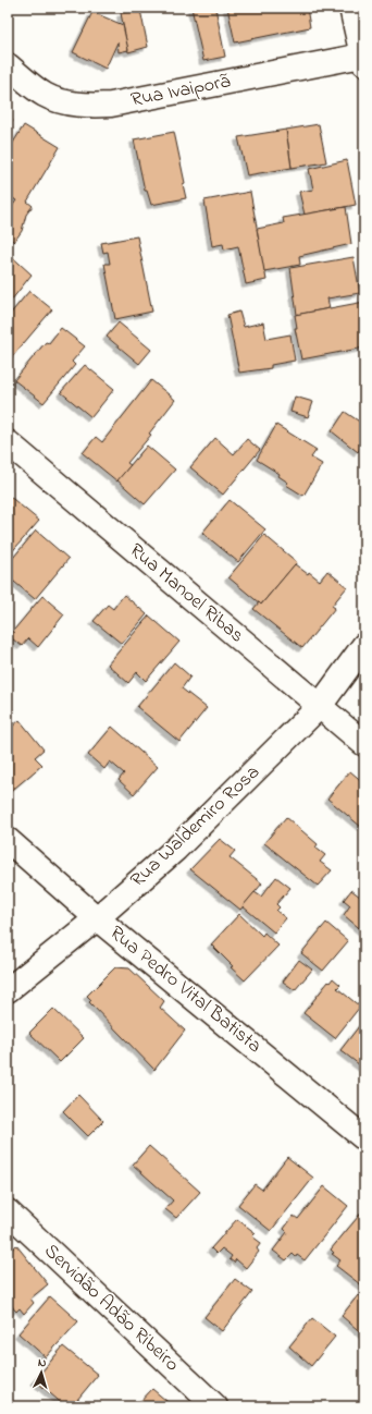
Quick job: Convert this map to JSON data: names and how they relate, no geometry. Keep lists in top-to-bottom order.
{
  "streets": {
    "street": [
      "Rua Ivaiporã",
      "Rua Manoel Ribas",
      "Rua Waldemiro Rosa",
      "Rua Pedro Vital Batista",
      "Servidão Adão Ribeiro"
    ]
  },
  "crossings": [
    ["Rua Manoel Ribas", "Rua Waldemiro Rosa"],
    ["Rua Waldemiro Rosa", "Rua Pedro Vital Batista"]
  ],
  "north": "top"
}
